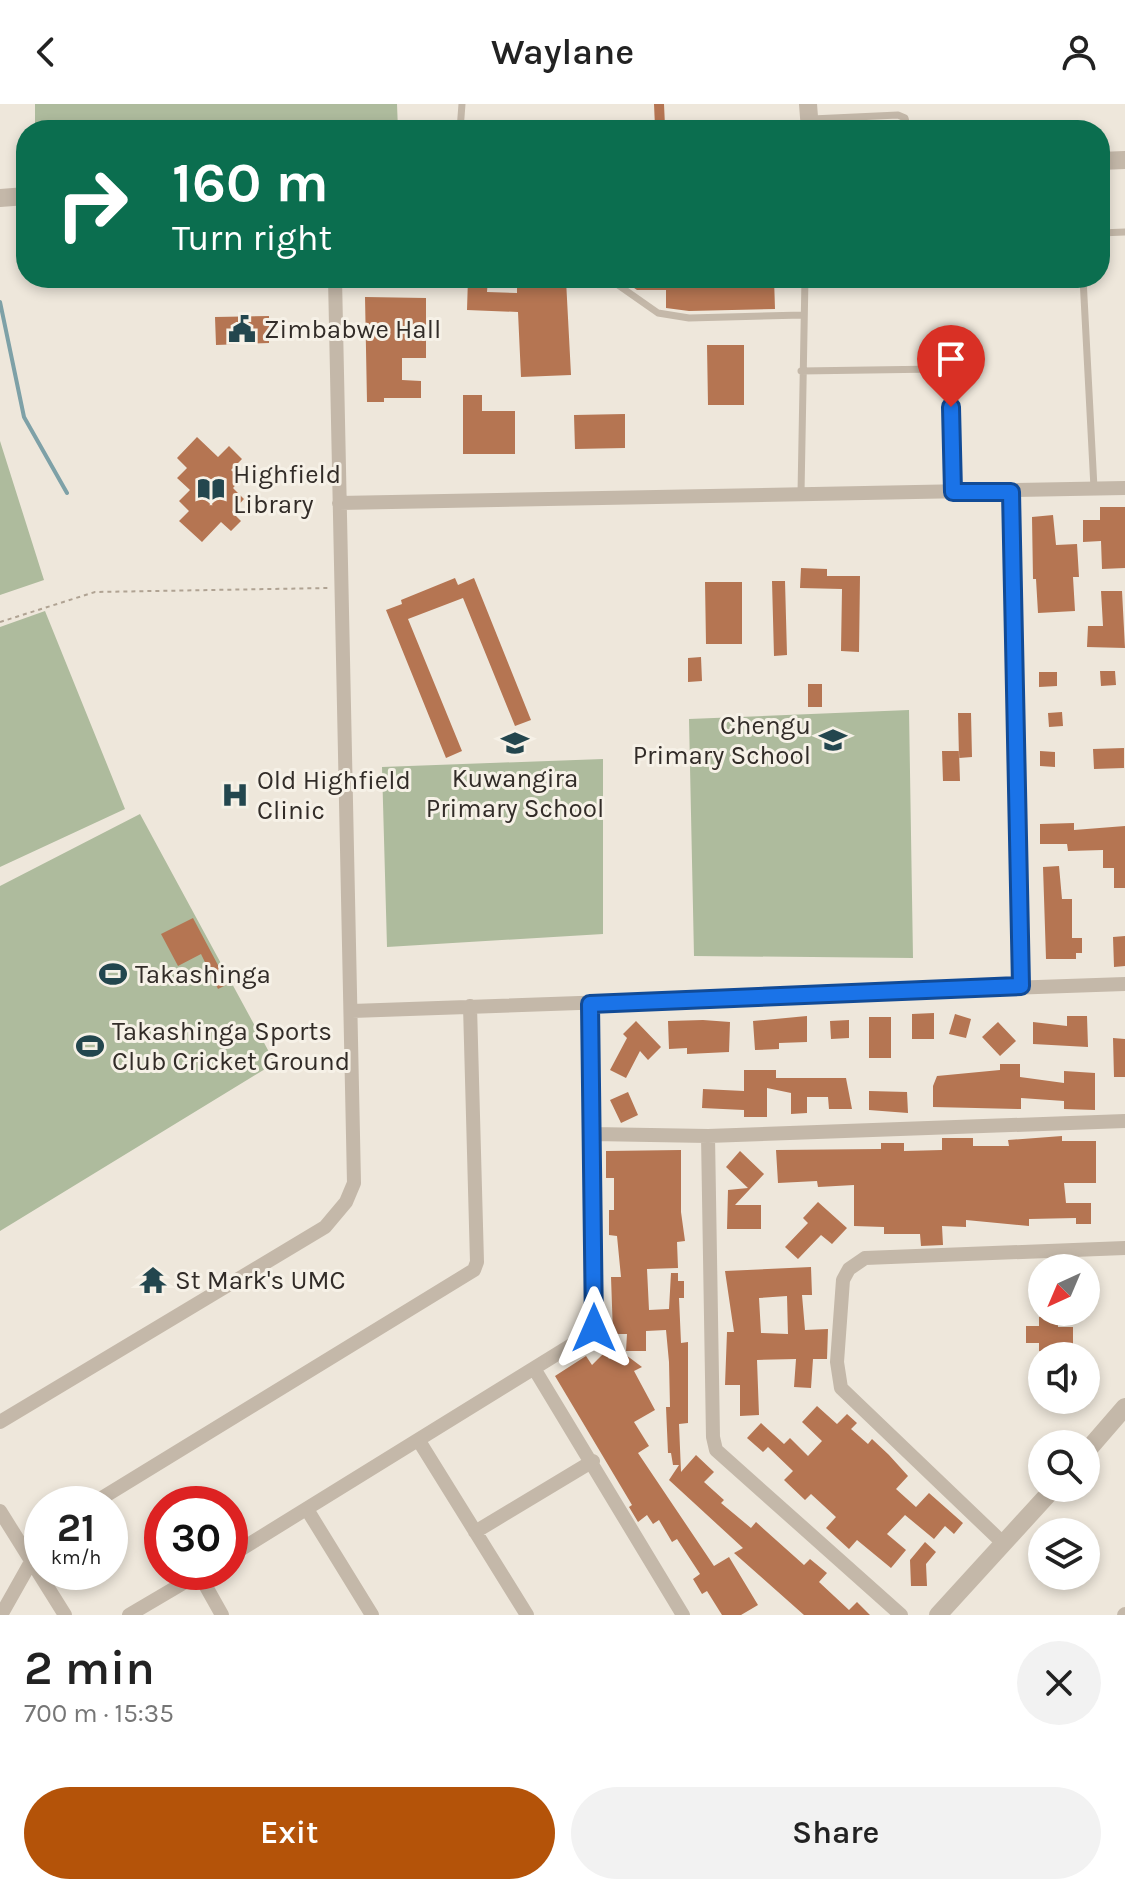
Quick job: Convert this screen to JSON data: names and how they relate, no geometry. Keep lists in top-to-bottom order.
{
  "places": {
    "public building": ["Zimbabwe Hall"],
    "library": ["Highfield Library"],
    "school or university": ["Chengu Primary School", "Kuwangira Primary School"],
    "hospital": ["Old Highfield Clinic"],
    "sports": ["Takashinga", "Takashinga Sports Club Cricket Ground"],
    "temple": ["St Mark's UMC"]
  },
  "north": "bottom left",
  "page": {
    "header": "Waylane",
    "turn": ["160 m", "Turn right"],
    "speed": "21 km/h",
    "limit": "30",
    "heading": ["2 min", "700 m · 15:35"],
    "buttons": ["Exit", "Share"]
  }
}
